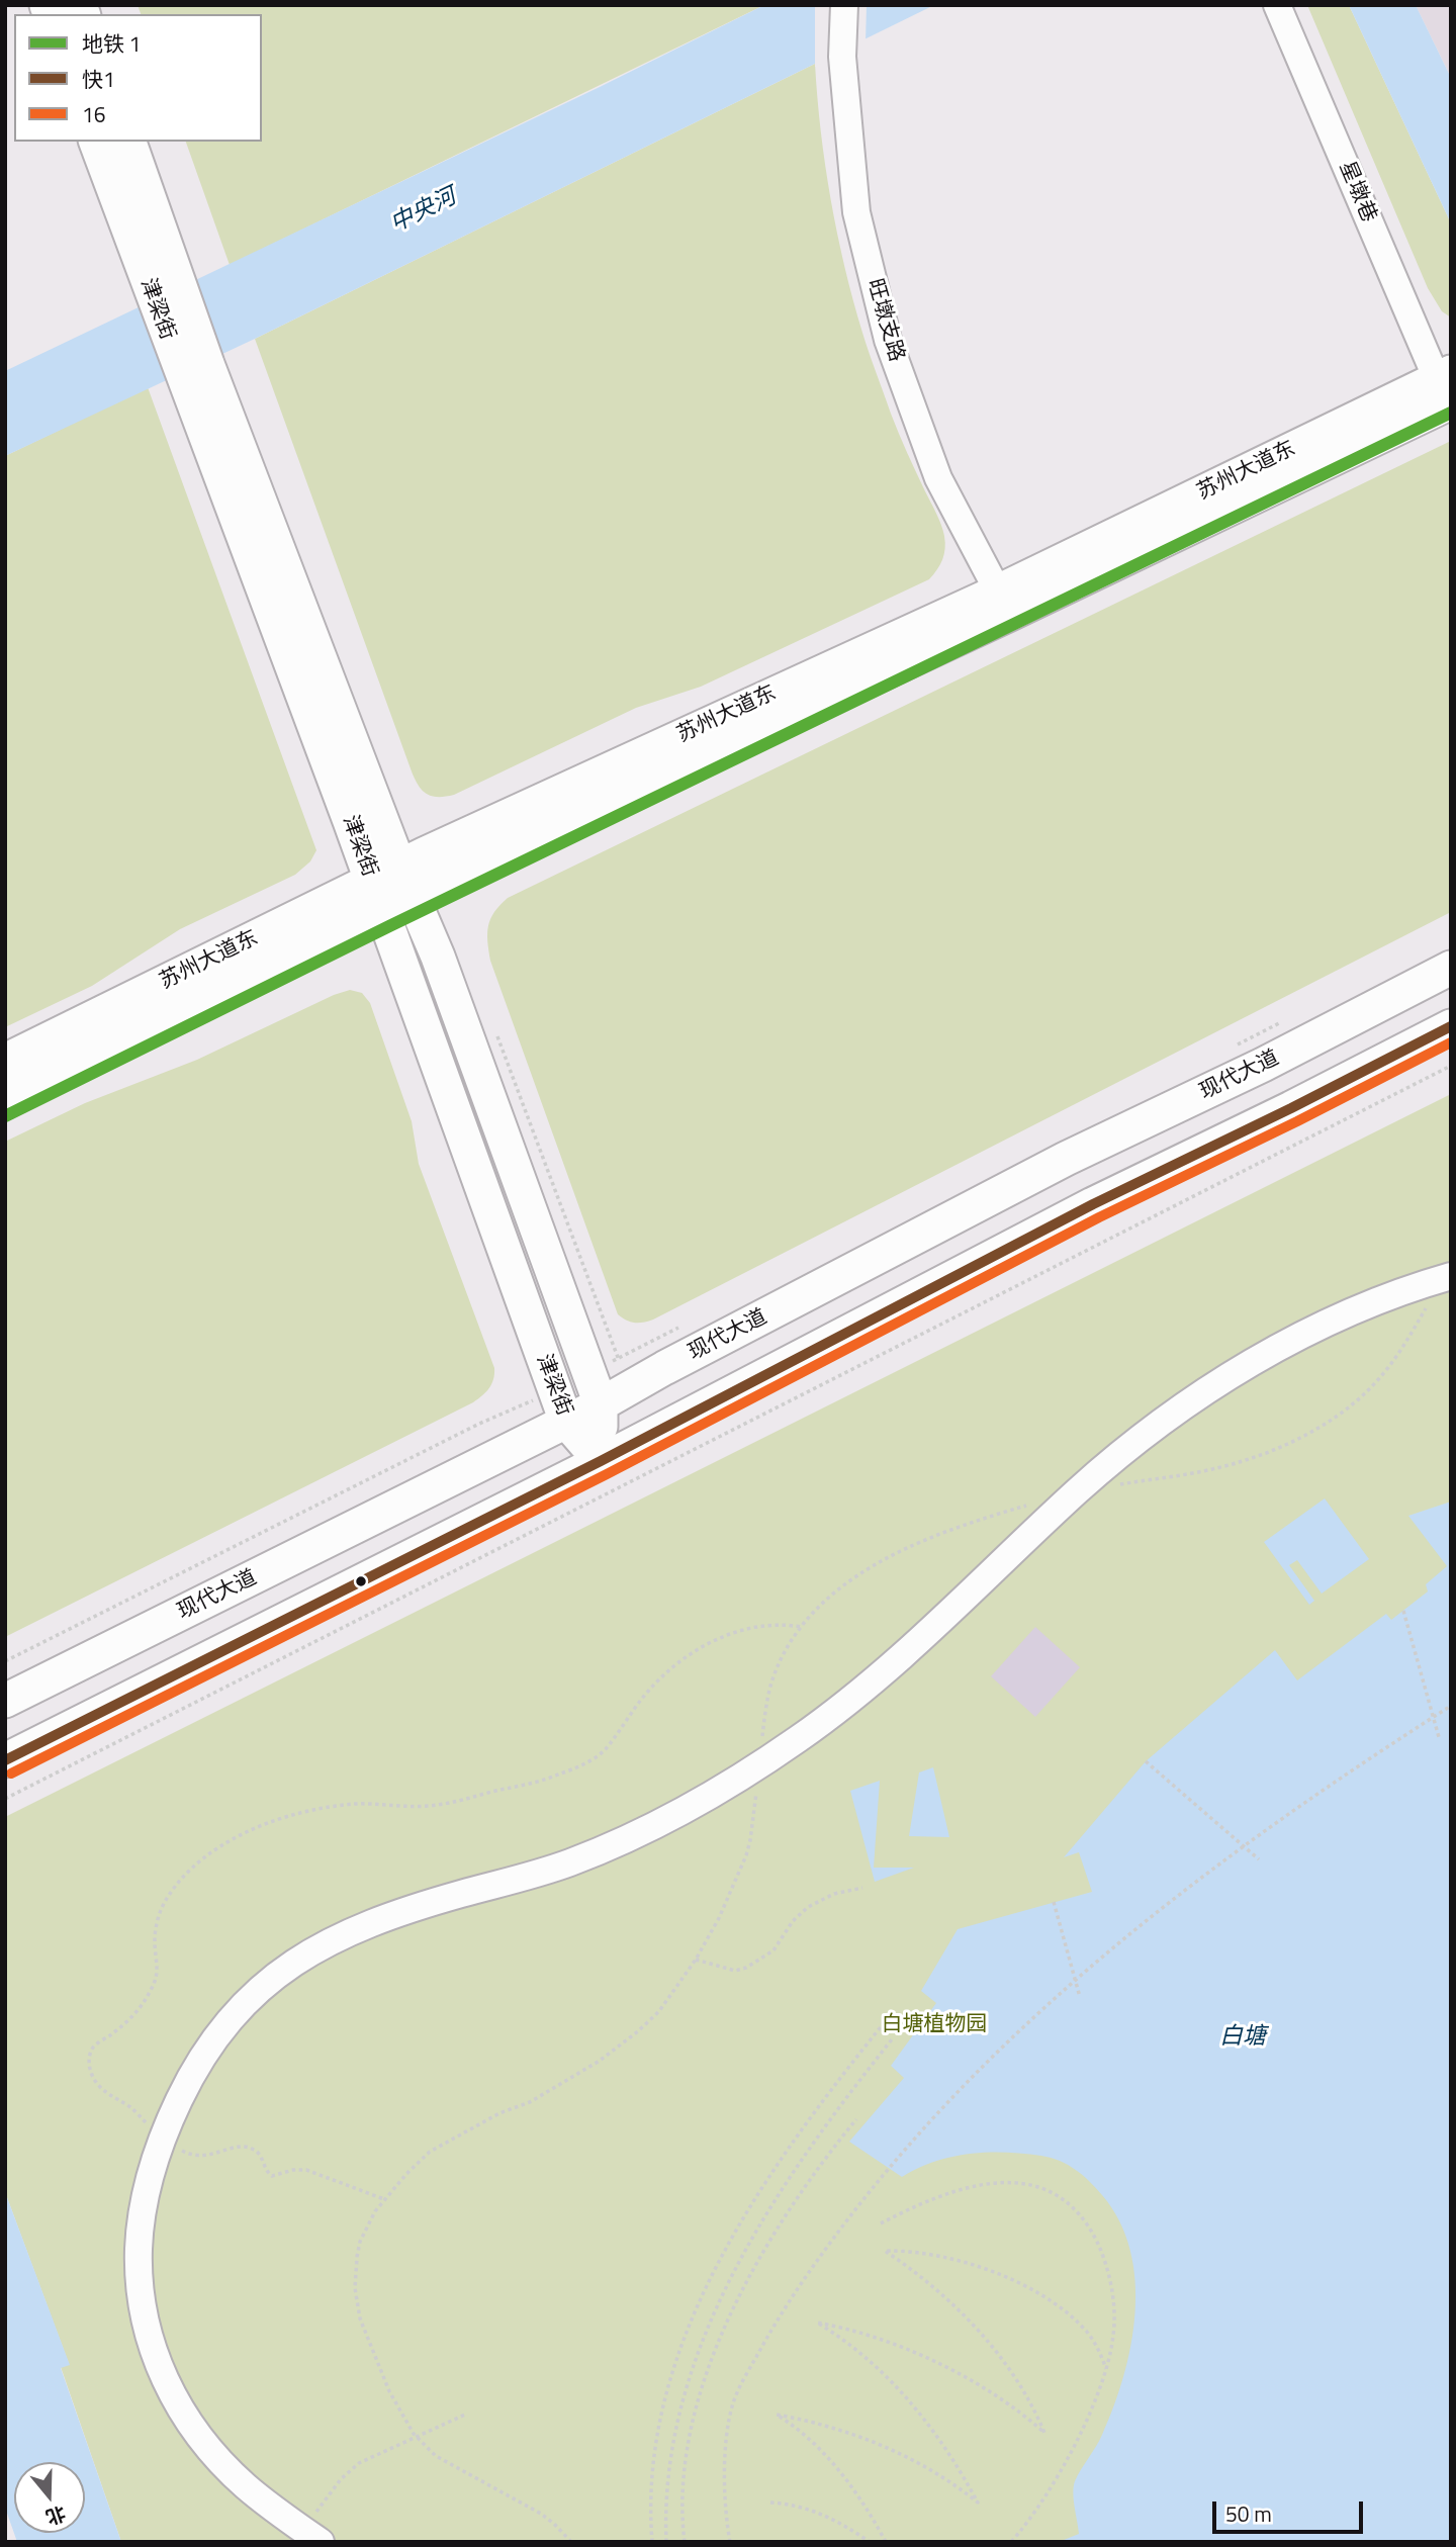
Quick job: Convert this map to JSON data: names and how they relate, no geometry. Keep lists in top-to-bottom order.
{
  "streets": {
    "main road": ["津梁街", "苏州大道东", "现代大道"],
    "street": ["星墩巷", "旺墩支路"]
  },
  "crossings": [
    ["星墩巷", "苏州大道东"],
    ["津梁街", "苏州大道东"],
    ["津梁街", "现代大道"],
    ["旺墩支路", "苏州大道东"]
  ],
  "water": ["中央河", "白塘"],
  "parks": ["白塘植物园"],
  "lines": ["metro line 1", "transit line 快1", "transit line 16"],
  "legend": ["地铁 1", "快1", "16"],
  "scale_bar": "50 m",
  "north": "bottom"
}
